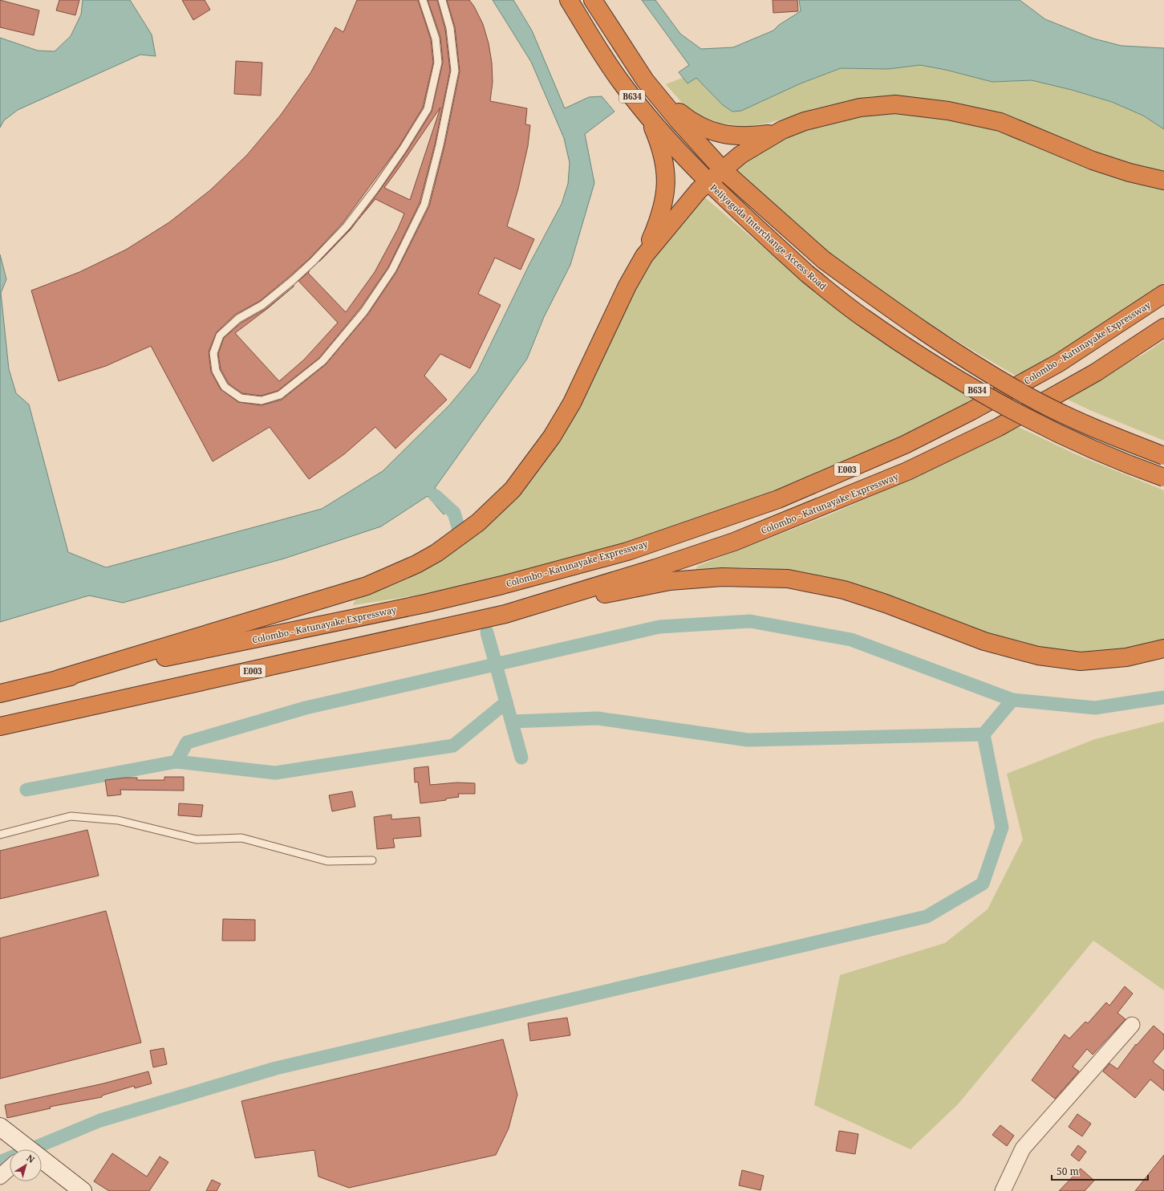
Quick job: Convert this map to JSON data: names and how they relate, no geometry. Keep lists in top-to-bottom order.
{
  "streets": {
    "highway": [
      "B634",
      "Peliyagoda Interchange Access Road",
      "Colombo - Katunayake Expressway",
      "E003"
    ]
  },
  "scale_bar": "50 m",
  "north": "top right"
}
